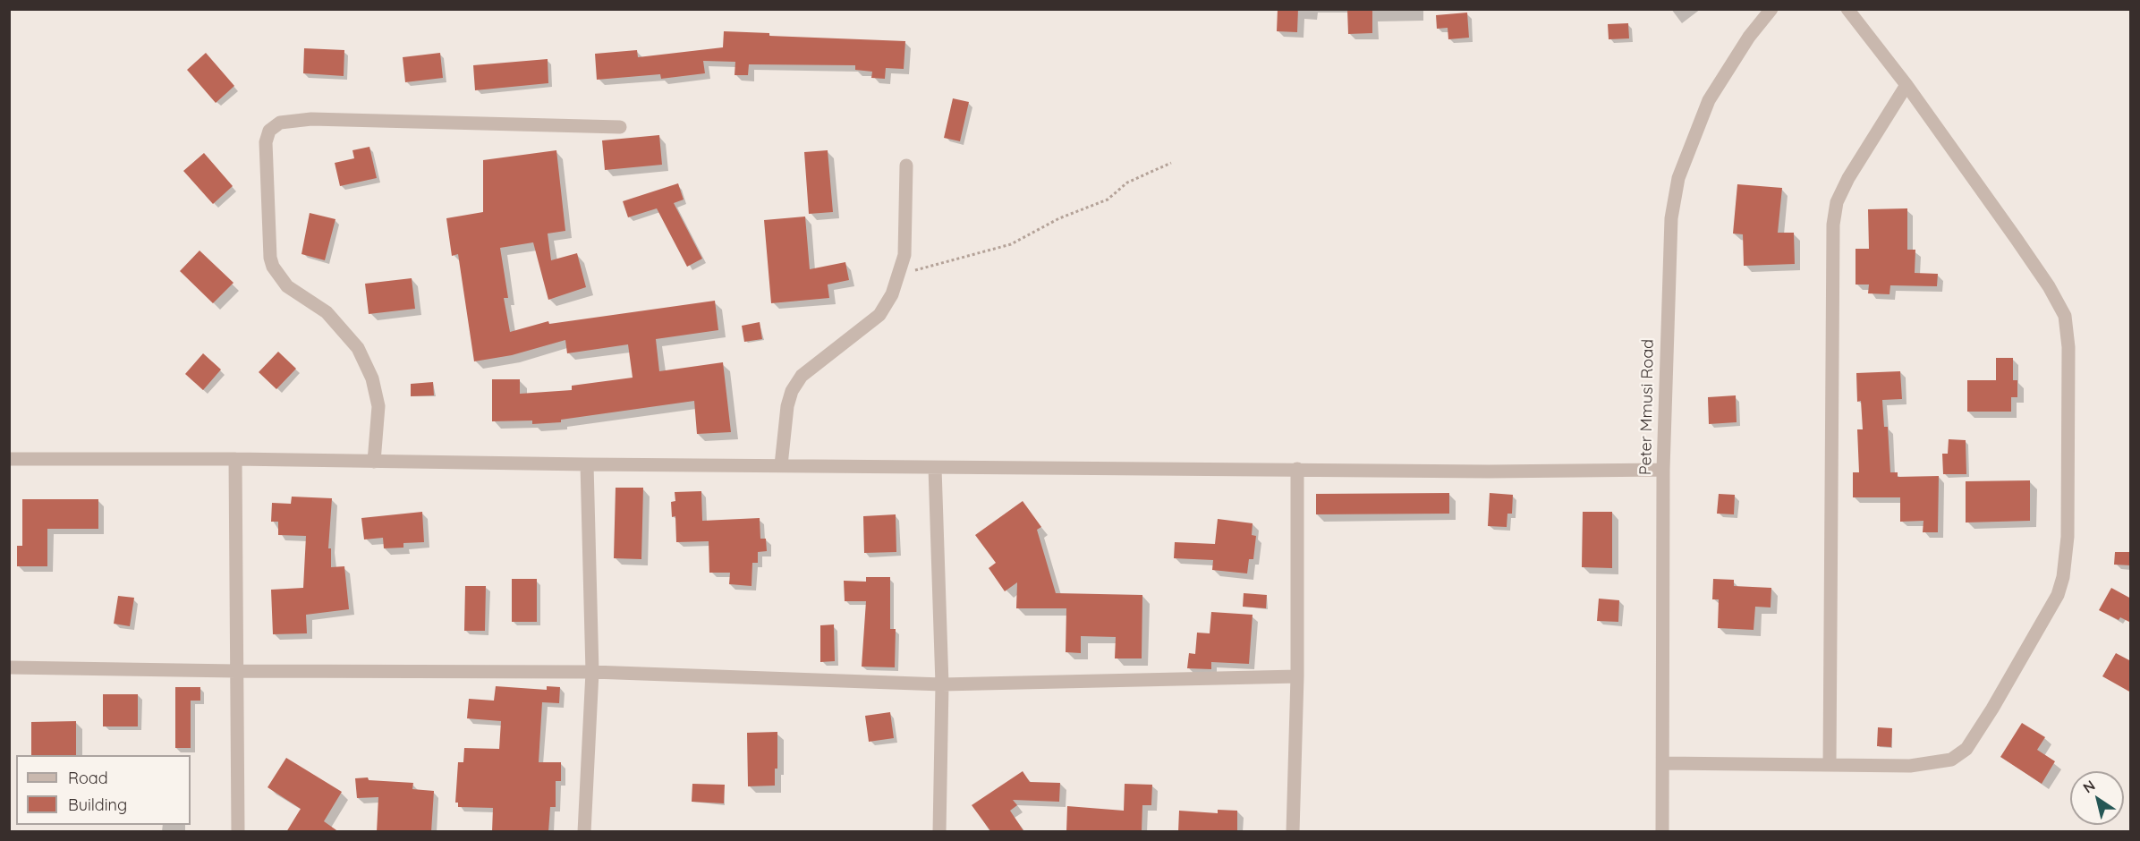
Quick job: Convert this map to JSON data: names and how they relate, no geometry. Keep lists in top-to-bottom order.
{
  "streets": {
    "street": ["Peter Mmusi Road"]
  },
  "legend": ["Road", "Building"],
  "north": "top left"
}
